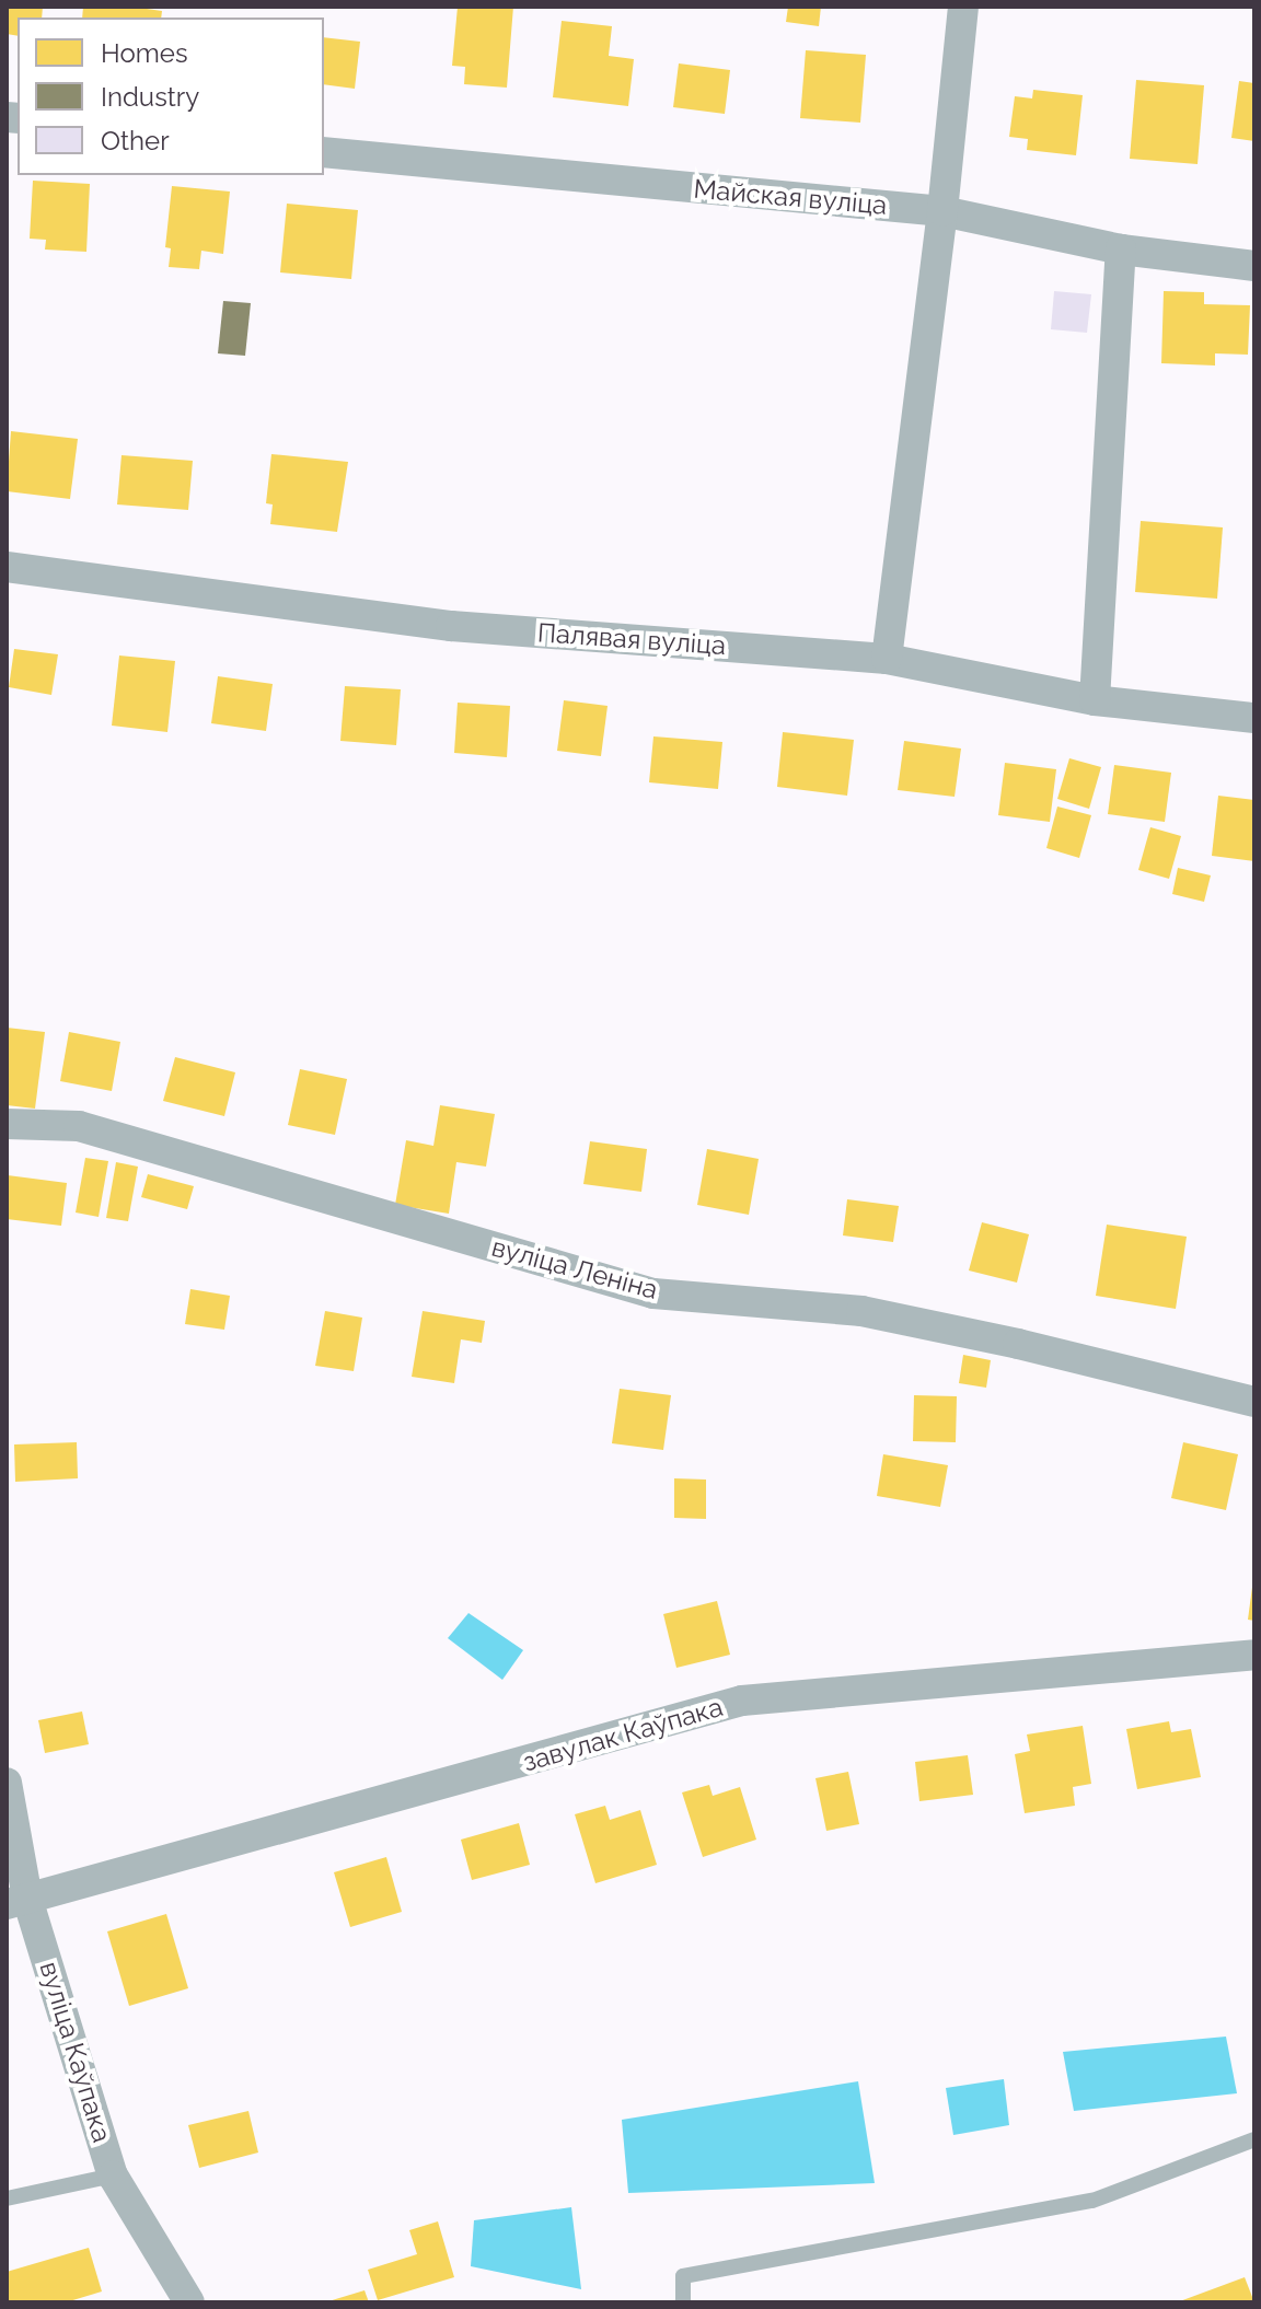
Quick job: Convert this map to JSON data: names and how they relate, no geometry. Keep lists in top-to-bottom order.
{
  "streets": {
    "street": [
      "Майская вуліца",
      "Палявая вуліца",
      "вуліца Леніна",
      "завулак Каўпака",
      "вуліца Каўпака"
    ]
  },
  "crossings": [
    ["завулак Каўпака", "вуліца Каўпака"]
  ],
  "legend": ["Homes", "Industry", "Other"]
}
